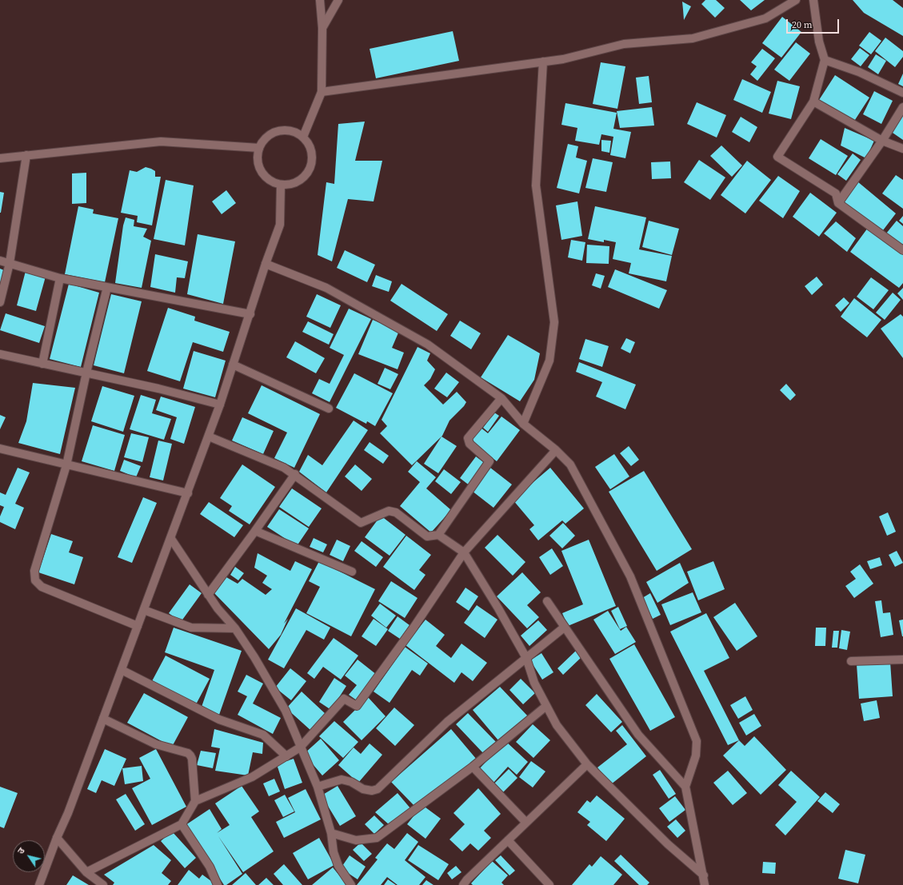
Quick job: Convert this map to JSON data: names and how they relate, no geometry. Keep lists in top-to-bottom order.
{
  "scale_bar": "20 m",
  "north": "top left"
}
